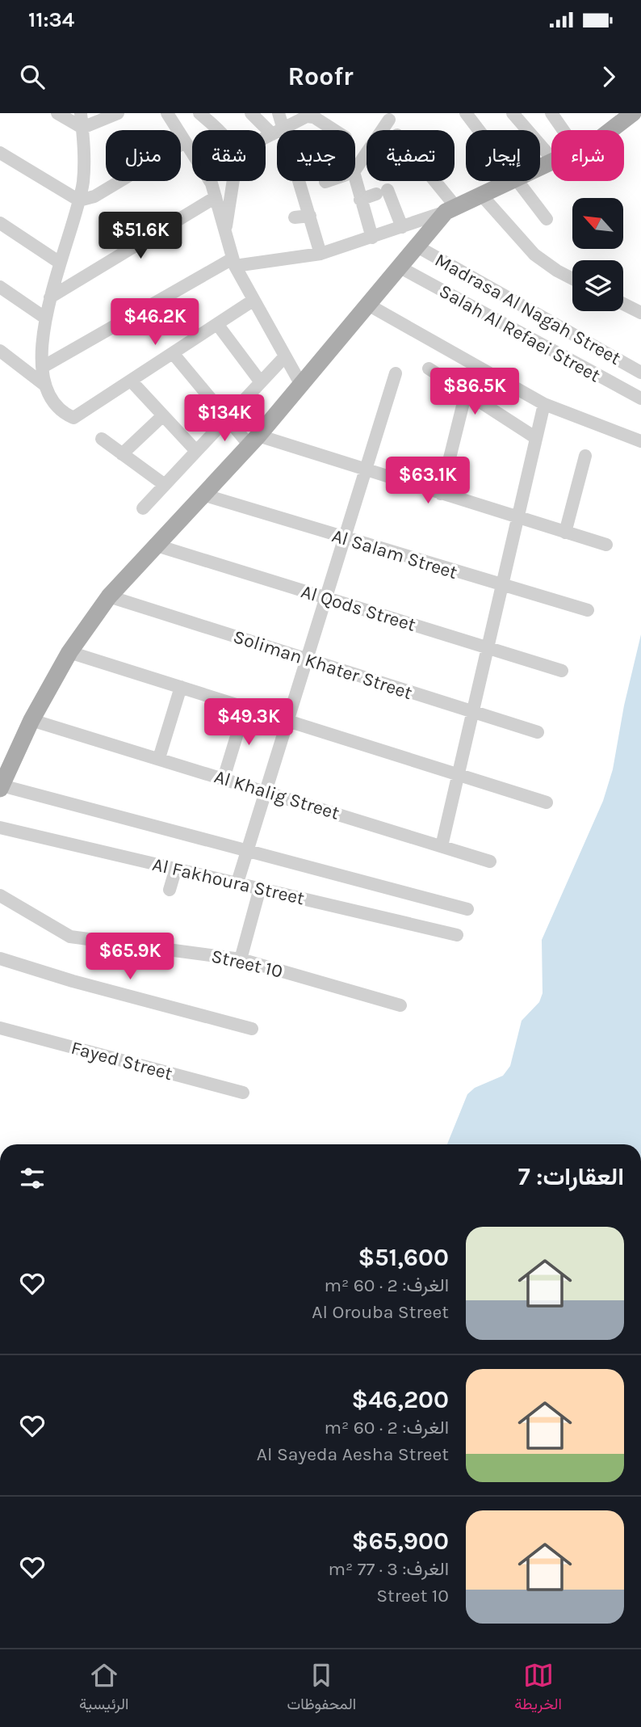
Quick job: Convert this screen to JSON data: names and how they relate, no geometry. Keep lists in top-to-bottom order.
{
  "streets": {
    "street": [
      "Madrasa Al Nagah Street",
      "Salah Al Refaei Street",
      "Al Salam Street",
      "Al Qods Street",
      "Soliman Khater Street",
      "Al Khalig Street",
      "Al Fakhoura Street",
      "Street 10",
      "Fayed Street"
    ]
  },
  "north": "top left",
  "page": {
    "status": "11:34",
    "header": "Roofr",
    "chip": [
      "شراء",
      "إيجار",
      "تصفية",
      "جديد",
      "شقة",
      "منزل"
    ],
    "price": [
      "$51.6K",
      "$46.2K",
      "$86.5K",
      "$134K",
      "$63.1K",
      "$49.3K",
      "$65.9K"
    ],
    "heading": "العقارات: 7",
    "list": [
      {
        "name": "$51,600",
        "note": "الغرف: 2 · 60 m² · Al Orouba Street"
      },
      {
        "name": "$46,200",
        "note": "الغرف: 2 · 60 m² · Al Sayeda Aesha Street"
      },
      {
        "name": "$65,900",
        "note": "الغرف: 3 · 77 m² · Street 10"
      }
    ],
    "tabs": ["الخريطة", "المحفوظات", "الرئيسية"]
  }
}
